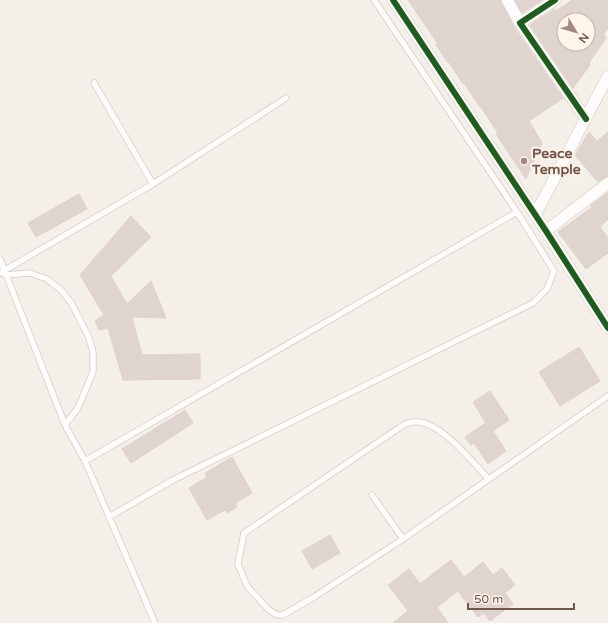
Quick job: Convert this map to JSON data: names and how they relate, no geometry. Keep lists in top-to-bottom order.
{
  "places": ["Peace Temple"],
  "scale_bar": "50 m",
  "north": "bottom right"
}
